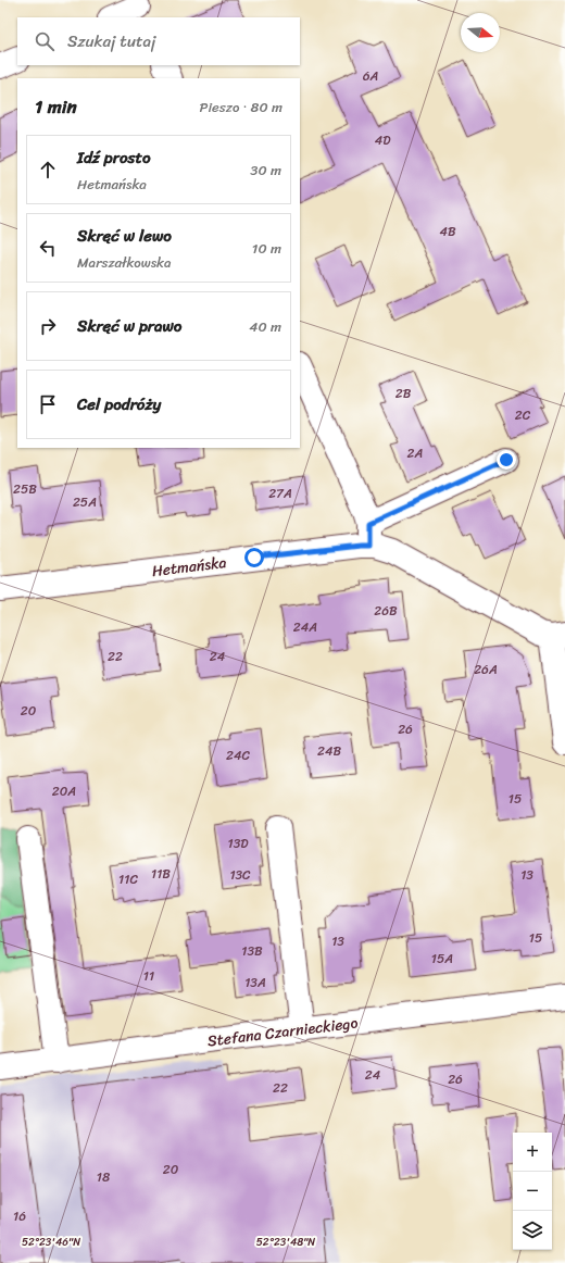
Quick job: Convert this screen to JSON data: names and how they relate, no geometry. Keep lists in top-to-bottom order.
{
  "streets": {
    "street": ["Hetmańska", "Stefana Czarnieckiego"]
  },
  "house_numbers": [
    "6A",
    "4D",
    "4B",
    "2B",
    "2C",
    "2A",
    "25B",
    "27A",
    "25A",
    "26B",
    "24A",
    "22",
    "24",
    "26A",
    "20",
    "26",
    "24B",
    "24C",
    "20A",
    "15",
    "13D",
    "11B",
    "13C",
    "13",
    "11C",
    "15",
    "13",
    "13B",
    "15A",
    "11",
    "13A",
    "24",
    "26",
    "22",
    "20",
    "18",
    "16"
  ],
  "north": "right",
  "page": {
    "search": "Szukaj tutaj",
    "heading": ["1 min", "Pieszo · 80 m"],
    "list": [
      ["Idź prosto", "Hetmańska", "30 m"],
      ["Skręć w lewo", "Marszałkowska", "10 m"],
      ["Skręć w prawo", "40 m"],
      "Cel podróży"
    ],
    "map_buttons": ["+", "−"]
  },
  "coordinates": ["52°23'46\"N", "52°23'48\"N"]
}
